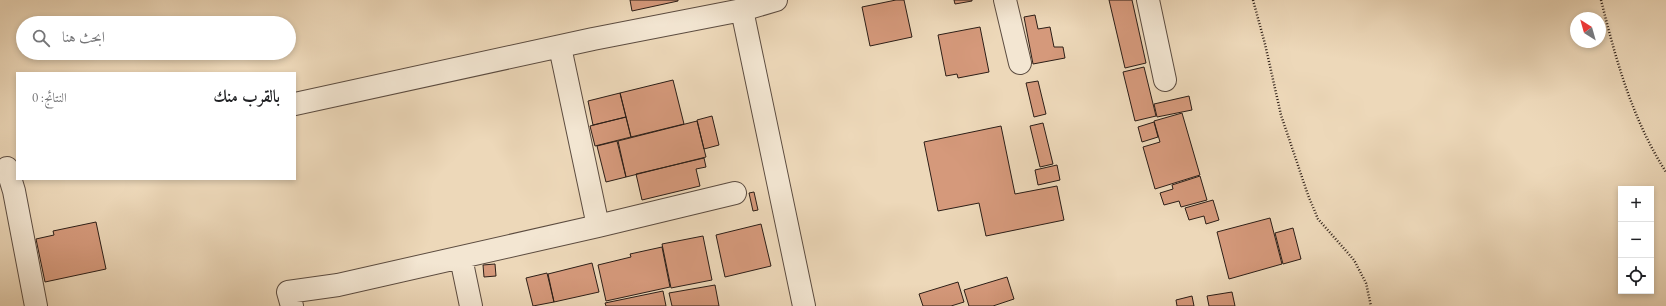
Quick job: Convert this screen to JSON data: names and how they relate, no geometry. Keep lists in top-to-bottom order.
{
  "north": "top left",
  "page": {
    "search": "ابحث هنا",
    "heading": ["بالقرب منك", "النتائج: 0"],
    "map_buttons": ["+", "−"]
  }
}
